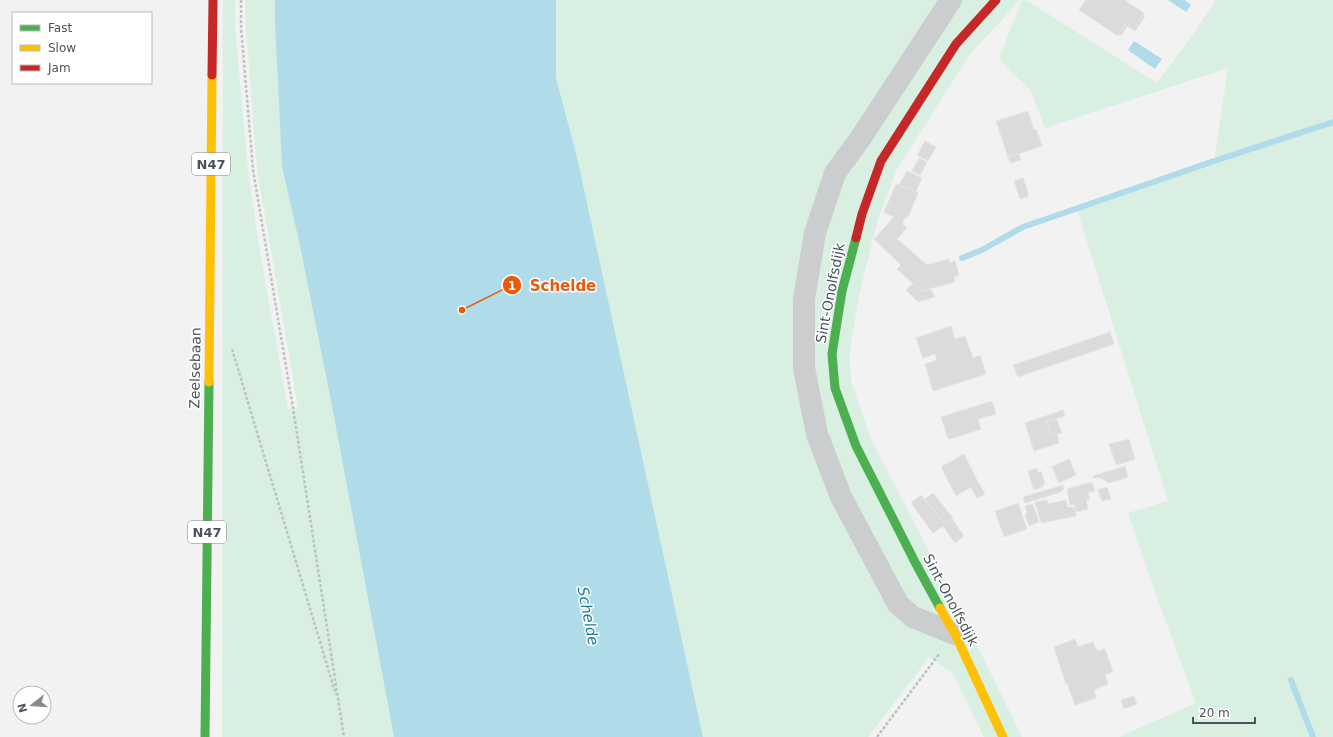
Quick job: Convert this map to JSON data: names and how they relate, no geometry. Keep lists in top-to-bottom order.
{
  "streets": {
    "street": ["N47", "Sint-Onolfsdijk", "Zeelsebaan"]
  },
  "water": ["Schelde"],
  "places": ["Schelde"],
  "legend": ["Fast", "Slow", "Jam"],
  "scale_bar": "20 m",
  "north": "left"
}
